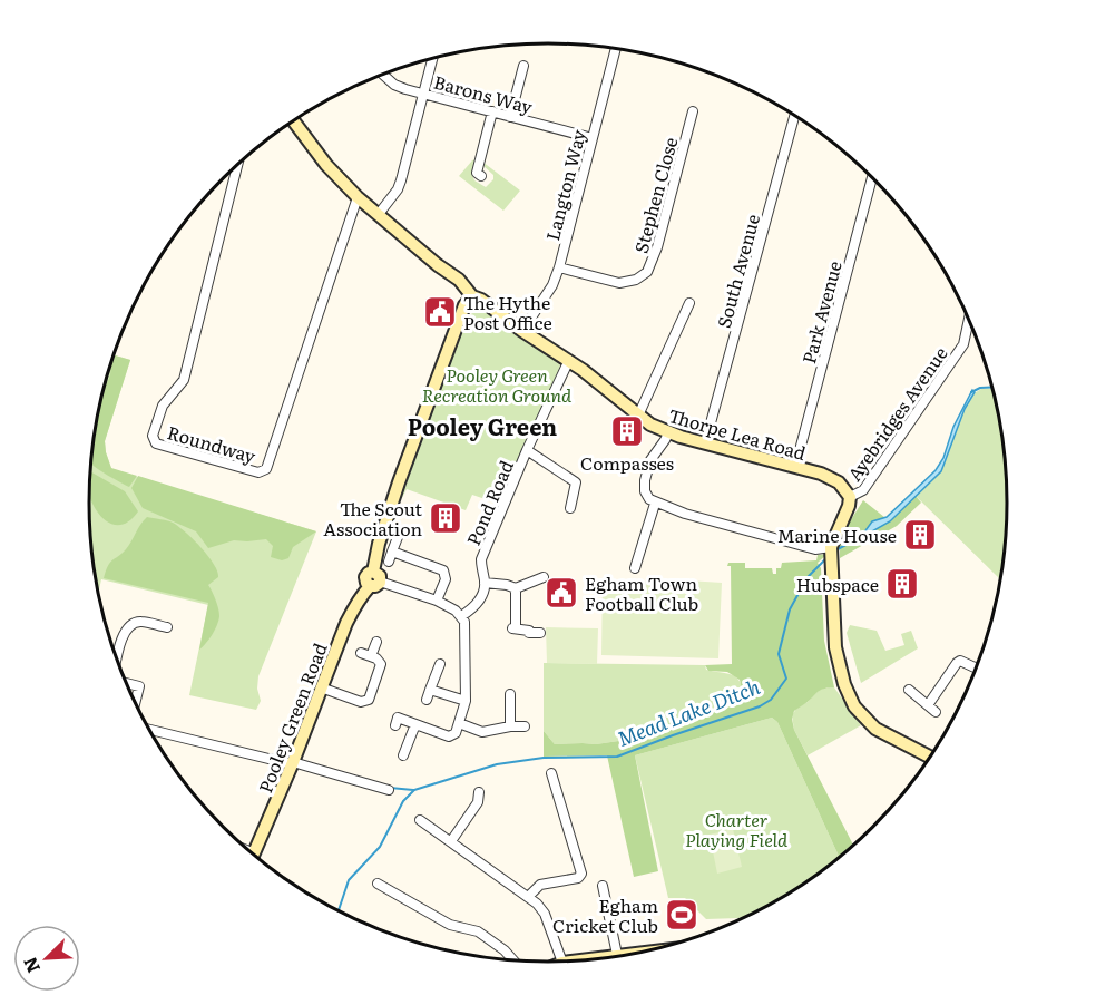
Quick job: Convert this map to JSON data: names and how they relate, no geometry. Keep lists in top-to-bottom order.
{
  "streets": {
    "main road": ["Thorpe Lea Road", "Pooley Green Road"],
    "street": [
      "Barons Way",
      "Langton Way",
      "Stephen Close",
      "South Avenue",
      "Park Avenue",
      "Ayebridges Avenue",
      "Roundway",
      "Pond Road"
    ]
  },
  "crossings": [
    ["Barons Way", "Langton Way"],
    ["Langton Way", "Stephen Close"],
    ["Langton Way", "Thorpe Lea Road"],
    ["South Avenue", "Thorpe Lea Road"],
    ["Park Avenue", "Thorpe Lea Road"],
    ["Ayebridges Avenue", "Thorpe Lea Road"],
    ["Thorpe Lea Road", "Roundway"],
    ["Thorpe Lea Road", "Pond Road"],
    ["Thorpe Lea Road", "Pooley Green Road"]
  ],
  "districts": ["Pooley Green"],
  "water": ["Mead Lake Ditch"],
  "parks": ["Pooley Green Recreation Ground", "Charter Playing Field"],
  "places": {
    "public building": ["The Hythe Post Office", "Egham Town Football Club"],
    "building": [
      "Compasses",
      "The Scout Association",
      "Marine House",
      "Hubspace"
    ],
    "sports": ["Egham Cricket Club"]
  },
  "north": "bottom left"
}
